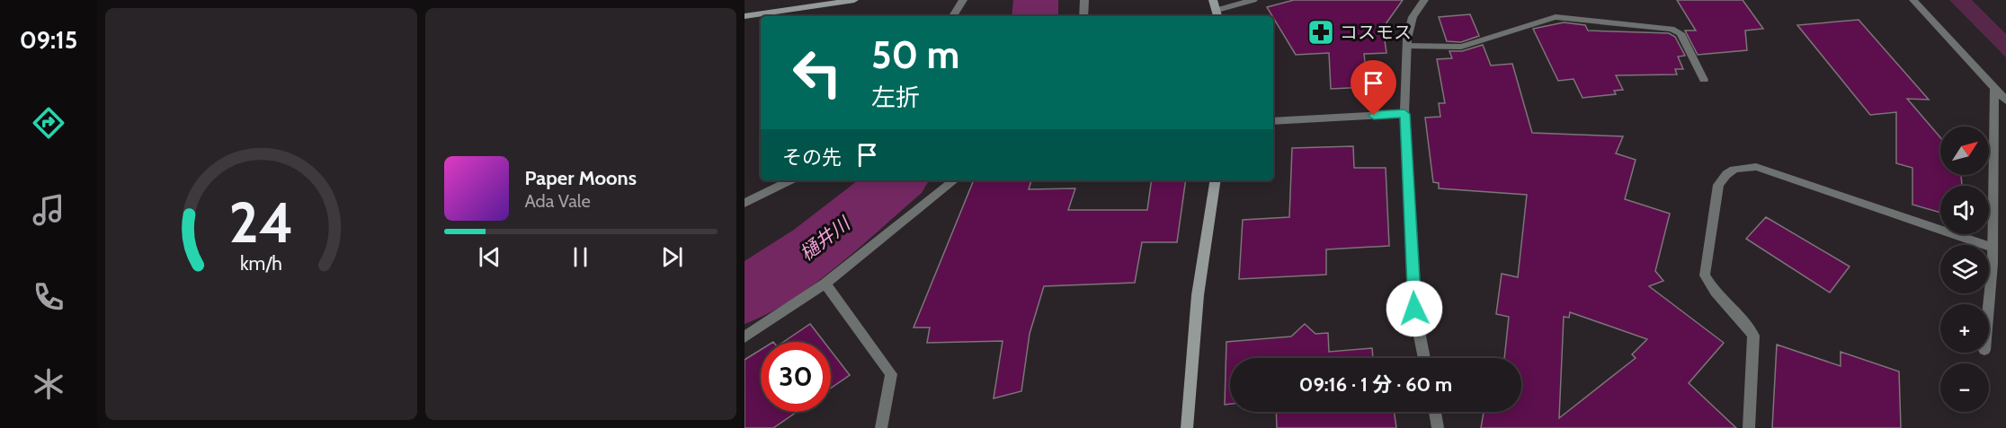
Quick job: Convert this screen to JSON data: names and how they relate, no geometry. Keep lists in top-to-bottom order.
{
  "water": ["樋井川"],
  "places": {
    "pharmacy": ["コスモス"]
  },
  "north": "top right",
  "page": {
    "tabs": "09:15",
    "turn": ["50 m", "左折"],
    "map_buttons": ["+", "−"],
    "then": "その先",
    "song": ["Paper Moons", "Ada Vale"],
    "limit": "30",
    "trip": "09:16 · 1 分 · 60 m",
    "gauge": ["24", "km/h"]
  }
}
